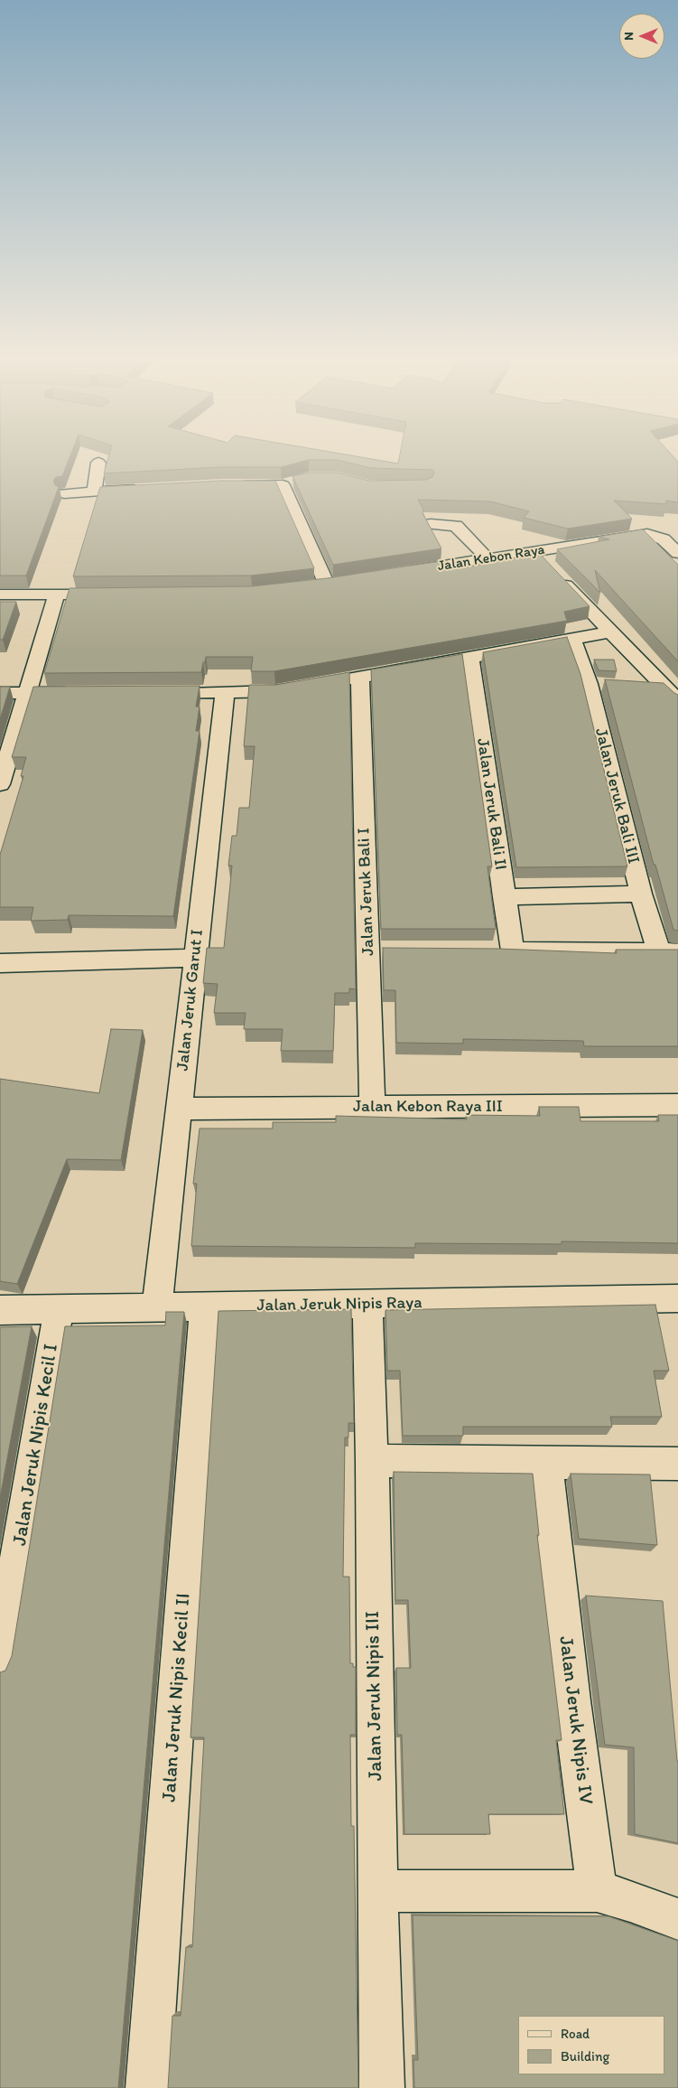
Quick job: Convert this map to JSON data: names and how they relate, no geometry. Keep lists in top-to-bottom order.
{
  "streets": {
    "street": [
      "Jalan Kebon Raya",
      "Jalan Jeruk Bali III",
      "Jalan Jeruk Bali II",
      "Jalan Jeruk Bali I",
      "Jalan Jeruk Garut I",
      "Jalan Kebon Raya III",
      "Jalan Jeruk Nipis Raya",
      "Jalan Jeruk Nipis Kecil I",
      "Jalan Jeruk Nipis III",
      "Jalan Jeruk Nipis Kecil II",
      "Jalan Jeruk Nipis IV"
    ]
  },
  "crossings": [
    ["Jalan Jeruk Bali I", "Jalan Kebon Raya III"],
    ["Jalan Jeruk Garut I", "Jalan Kebon Raya III"],
    ["Jalan Jeruk Garut I", "Jalan Jeruk Nipis Raya"],
    ["Jalan Jeruk Nipis Raya", "Jalan Jeruk Nipis Kecil I"],
    ["Jalan Jeruk Nipis Raya", "Jalan Jeruk Nipis III"],
    ["Jalan Jeruk Nipis Raya", "Jalan Jeruk Nipis Kecil II"]
  ],
  "legend": ["Road", "Building"],
  "north": "left"
}
